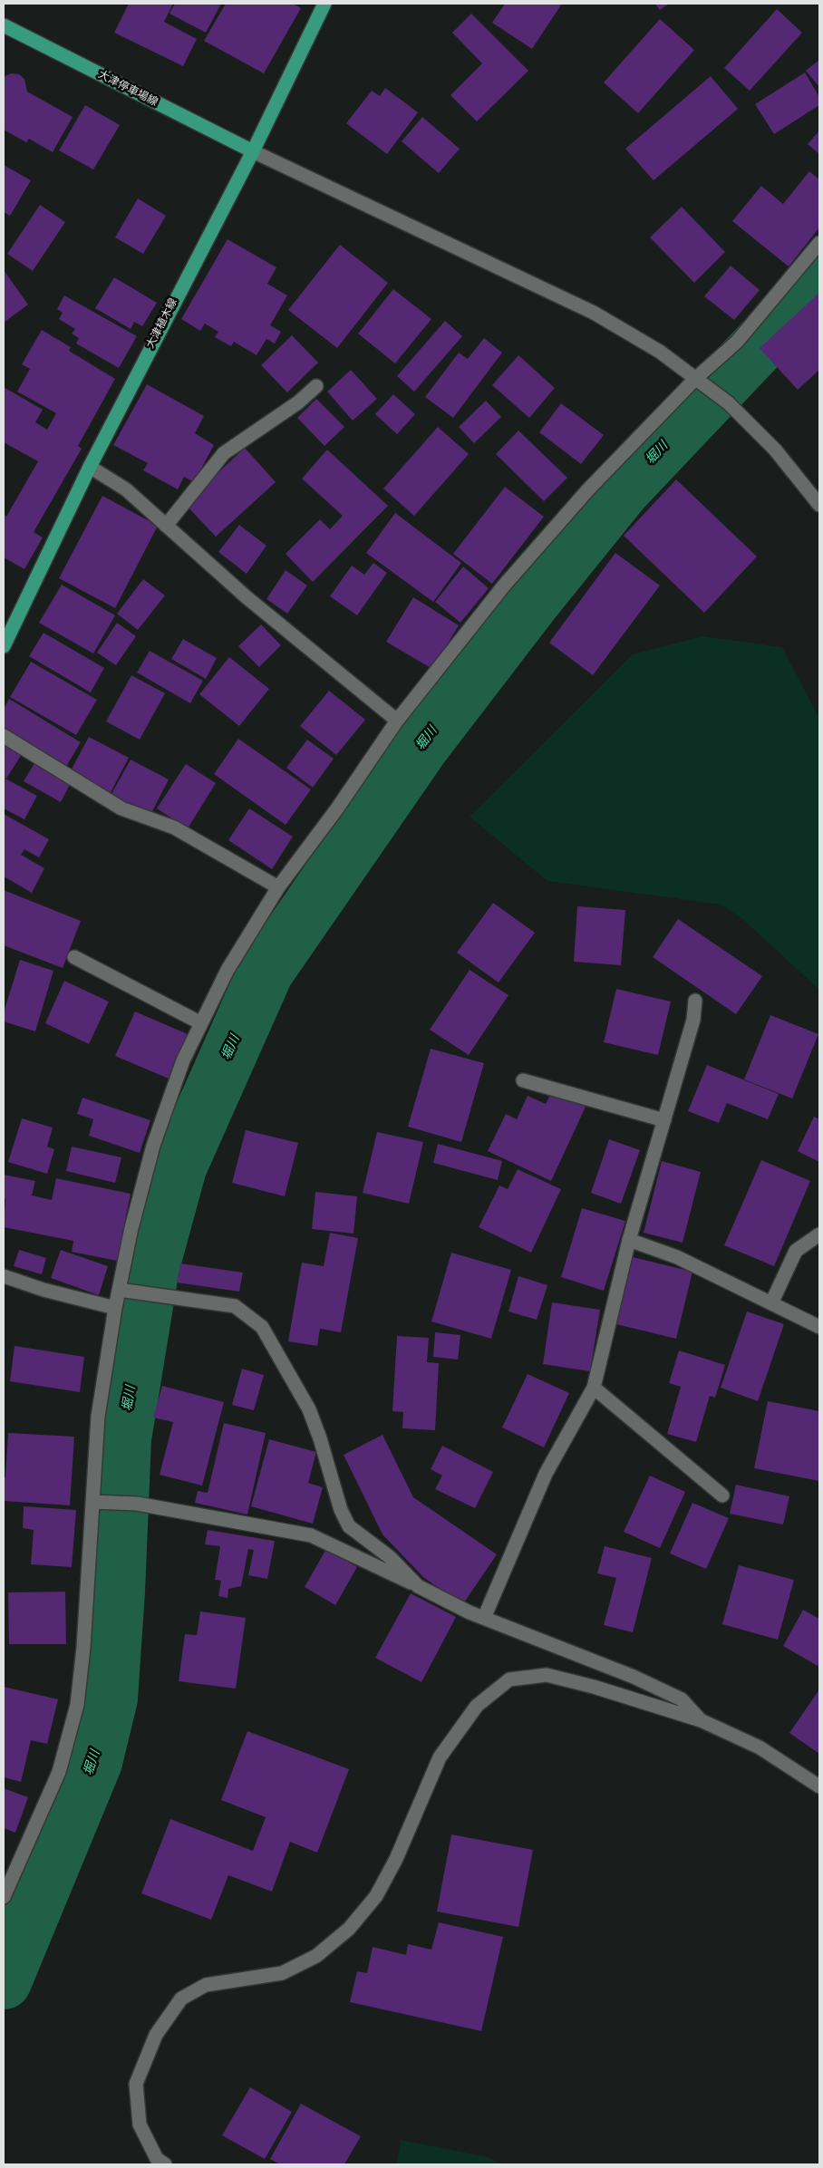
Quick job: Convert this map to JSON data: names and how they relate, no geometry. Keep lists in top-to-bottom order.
{
  "streets": {
    "main road": ["大津停車場線", "大津植木線"]
  },
  "crossings": [
    ["大津停車場線", "大津植木線"]
  ],
  "water": ["堀川"]
}
